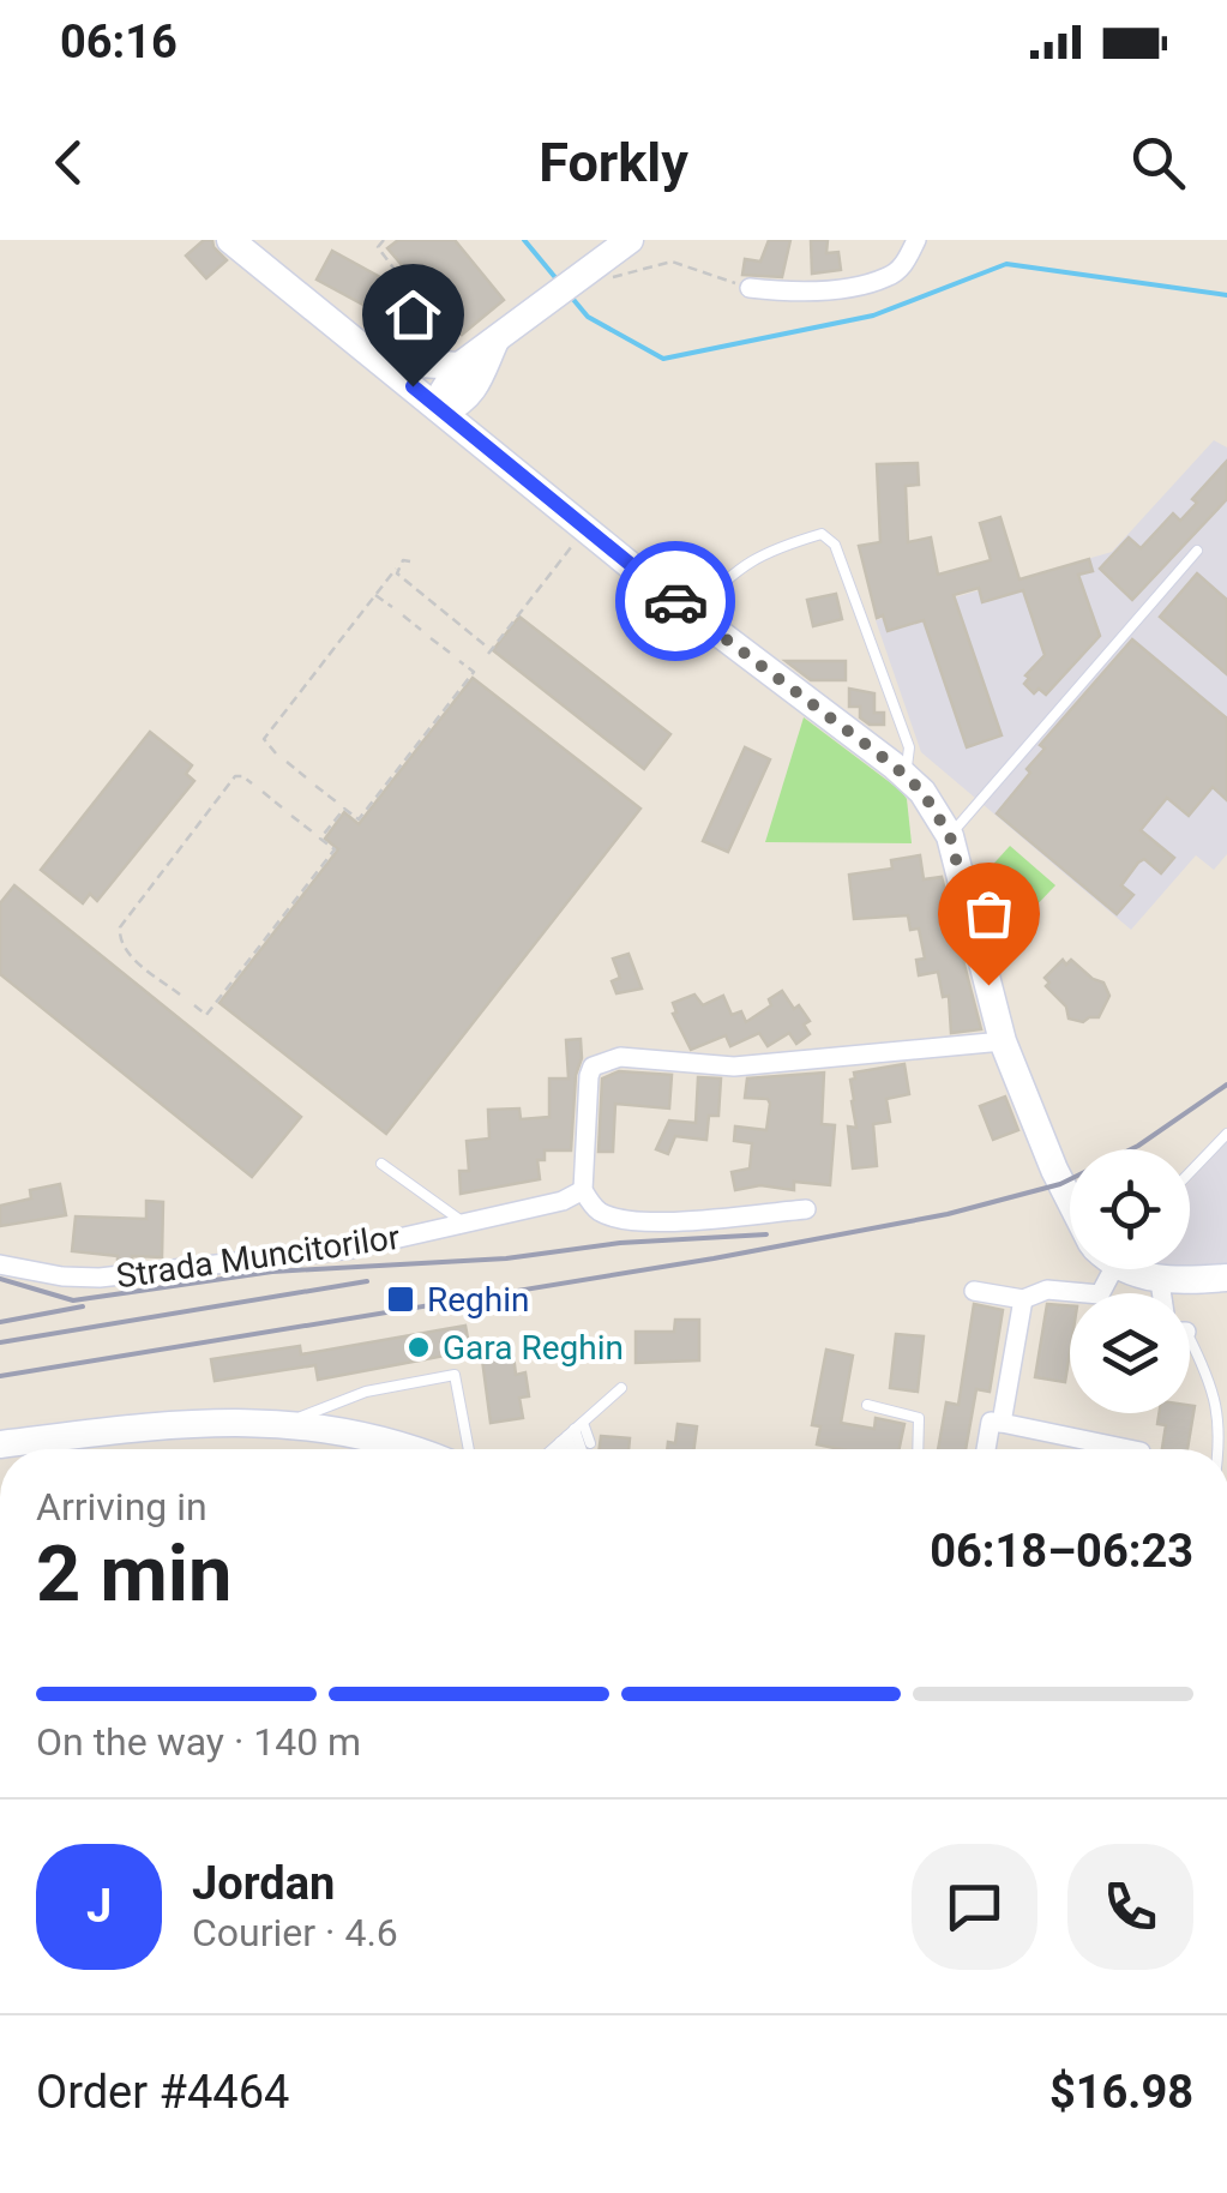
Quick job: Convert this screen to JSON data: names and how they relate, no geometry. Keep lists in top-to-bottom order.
{
  "streets": {
    "street": ["Strada Muncitorilor"]
  },
  "places": {
    "transit": ["Reghin"],
    "other": ["Gara Reghin"]
  },
  "page": {
    "status": "06:16",
    "header": "Forkly",
    "heading": ["2 min", "Arriving in", "06:18–06:23"],
    "panel": [
      "Jordan",
      "Courier · 4.6",
      "Order #4464",
      "$16.98"
    ],
    "bar": "On the way · 140 m",
    "round": "J"
  }
}
